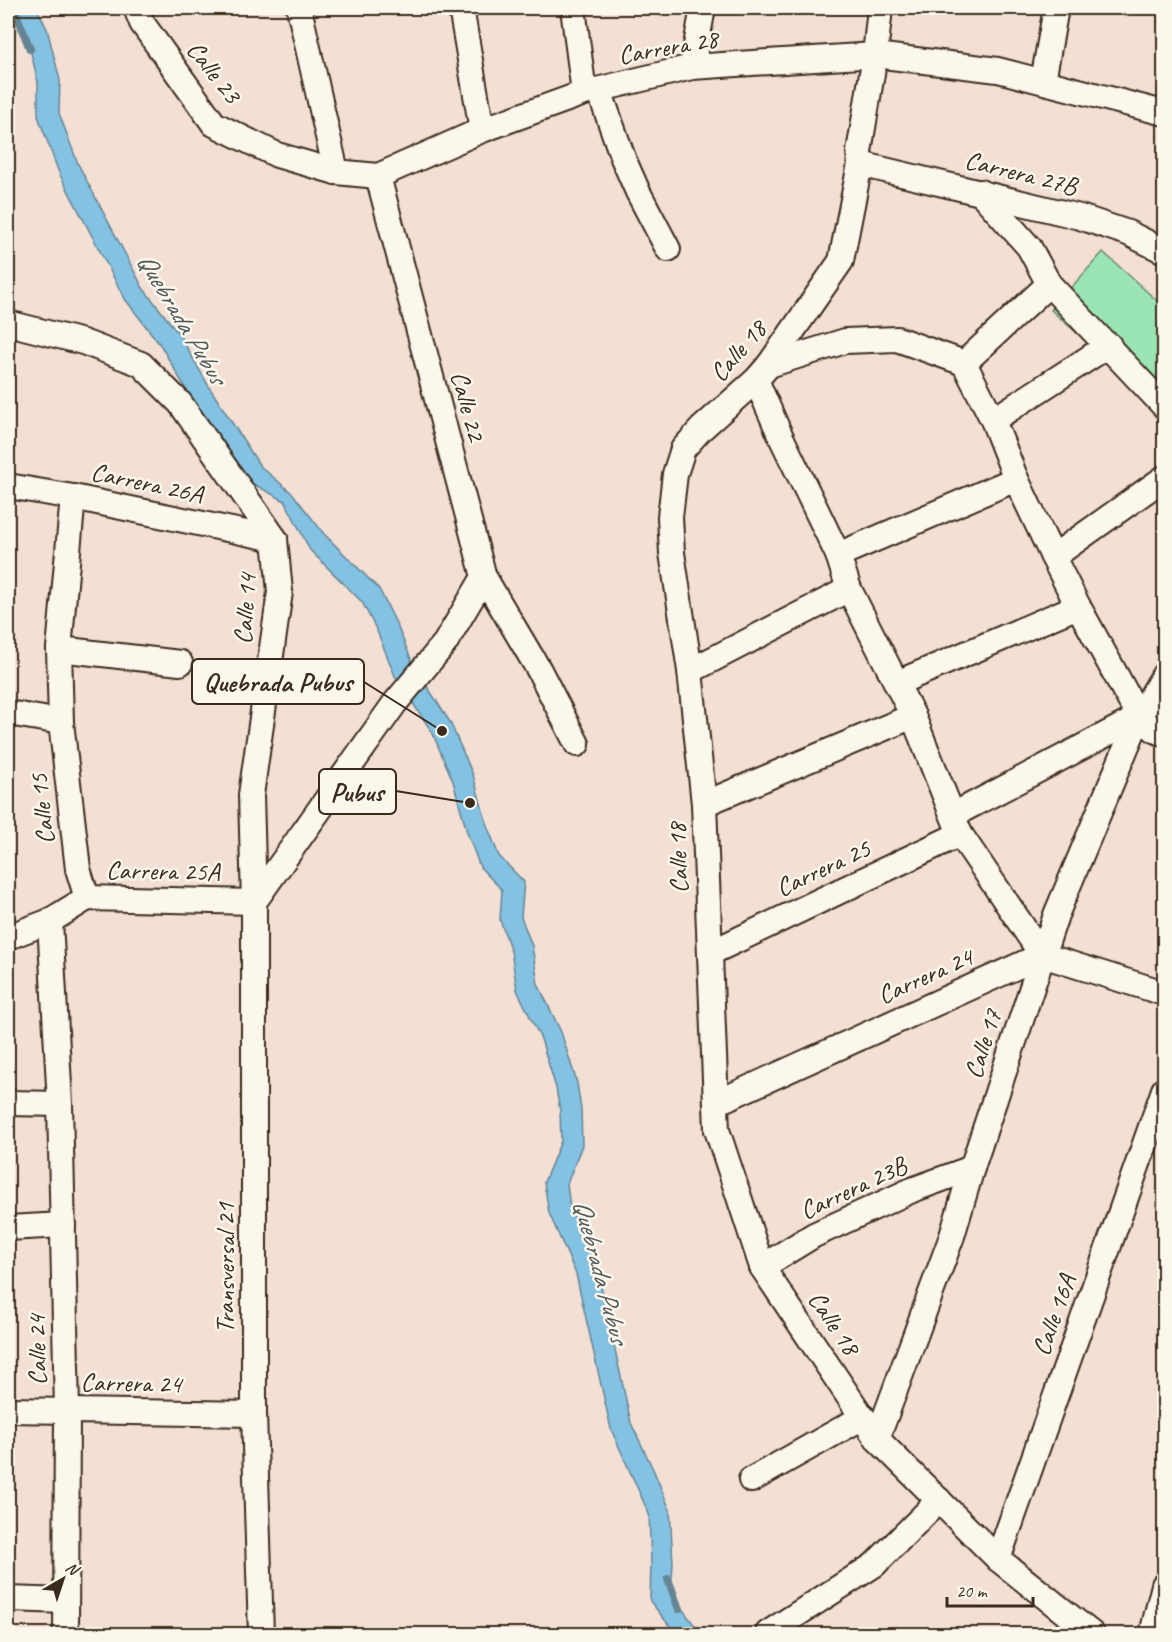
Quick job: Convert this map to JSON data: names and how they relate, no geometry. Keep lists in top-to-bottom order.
{
  "streets": {
    "street": [
      "Carrera 28",
      "Calle 23",
      "Carrera 27B",
      "Calle 18",
      "Calle 22",
      "Carrera 26A",
      "Calle 14",
      "Calle 15",
      "Carrera 25",
      "Carrera 25A",
      "Carrera 24",
      "Calle 17",
      "Carrera 23B",
      "Transversal 21",
      "Calle 16A",
      "Calle 24"
    ]
  },
  "crossings": [
    ["Carrera 28", "Calle 23"],
    ["Carrera 28", "Calle 18"],
    ["Carrera 28", "Calle 22"],
    ["Carrera 27B", "Calle 18"],
    ["Calle 18", "Carrera 25"],
    ["Calle 18", "Carrera 24"],
    ["Calle 18", "Calle 17"],
    ["Calle 18", "Carrera 23B"],
    ["Calle 18", "Calle 16A"],
    ["Carrera 26A", "Calle 14"],
    ["Carrera 26A", "Calle 15"],
    ["Calle 14", "Carrera 25A"],
    ["Calle 14", "Transversal 21"],
    ["Calle 15", "Carrera 25A"],
    ["Carrera 25", "Calle 17"],
    ["Carrera 25A", "Transversal 21"],
    ["Carrera 25A", "Calle 24"],
    ["Carrera 24", "Calle 17"],
    ["Carrera 24", "Transversal 21"],
    ["Carrera 24", "Calle 24"],
    ["Calle 17", "Carrera 23B"]
  ],
  "water": ["Quebrada Pubus"],
  "places": ["Quebrada Pubus", "Pubus"],
  "scale_bar": "20 m",
  "north": "top right"
}
